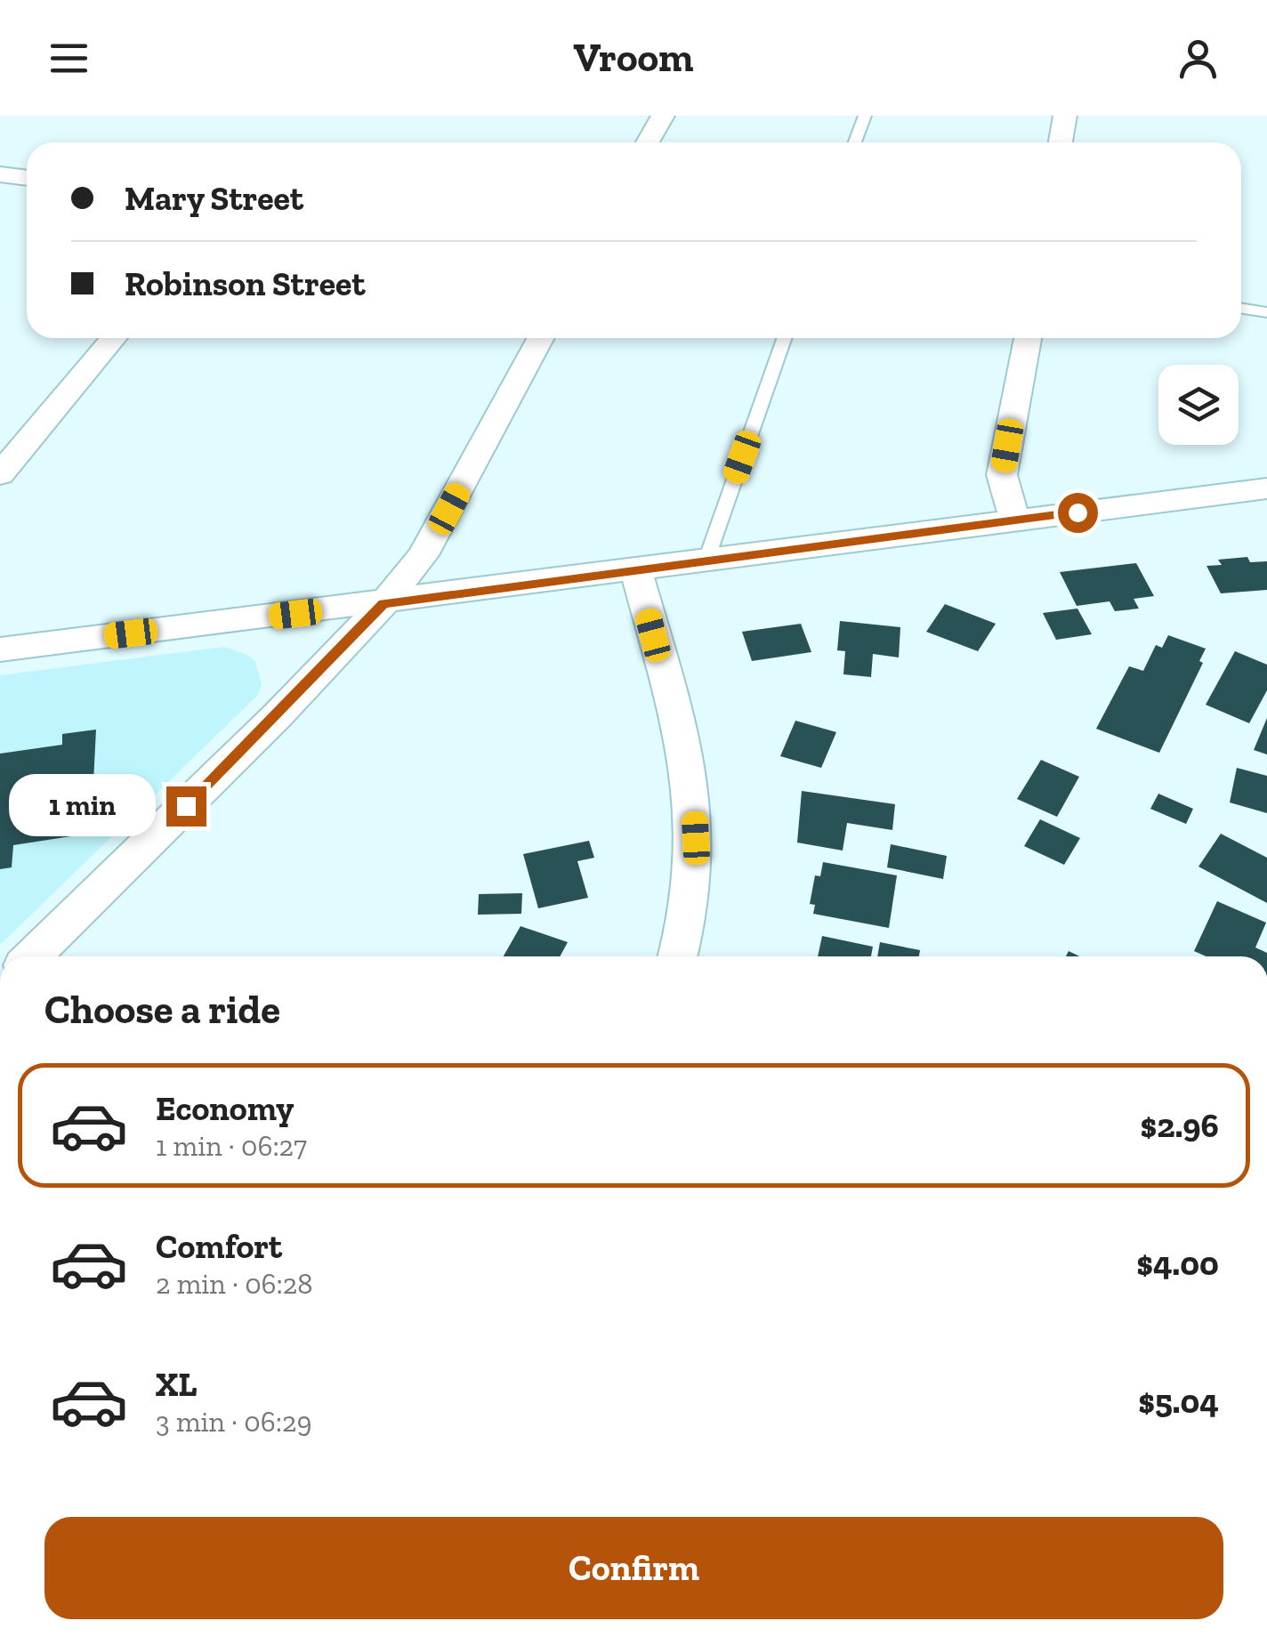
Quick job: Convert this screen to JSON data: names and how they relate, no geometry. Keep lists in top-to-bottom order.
{
  "page": {
    "header": "Vroom",
    "banner": ["Mary Street", "Robinson Street"],
    "bubble": "1 min",
    "heading": "Choose a ride",
    "list": [
      {
        "name": "Economy",
        "note": "1 min · 06:27",
        "value": "$2.96"
      },
      {
        "name": "Comfort",
        "note": "2 min · 06:28",
        "value": "$4.00"
      },
      {
        "name": "XL",
        "note": "3 min · 06:29",
        "value": "$5.04"
      }
    ],
    "buttons": "Confirm"
  }
}
